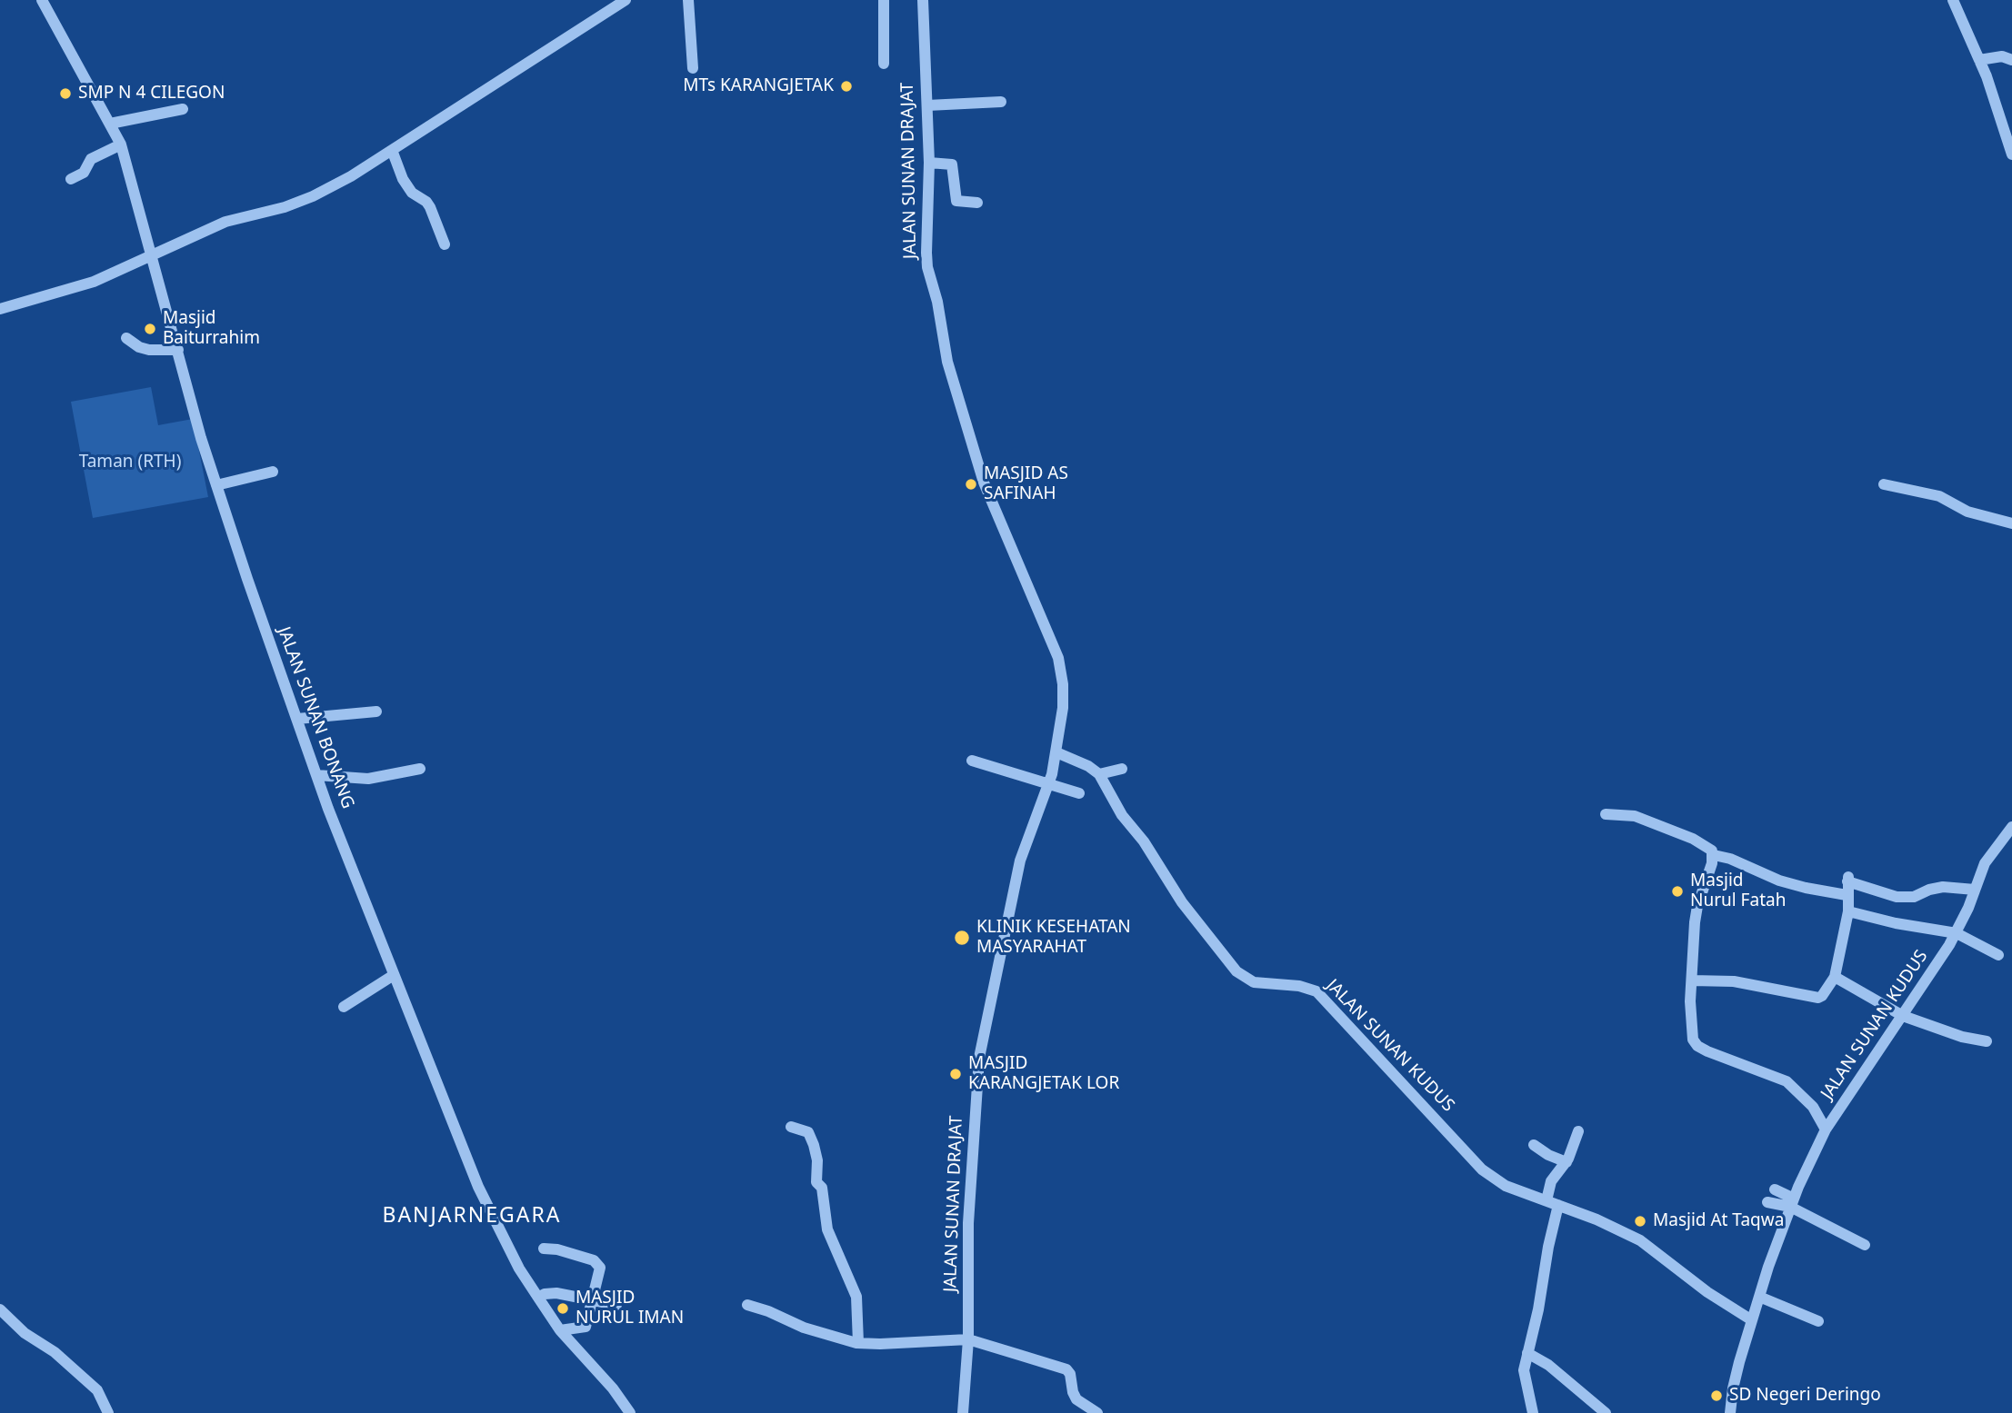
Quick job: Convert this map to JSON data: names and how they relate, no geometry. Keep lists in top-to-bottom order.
{
  "streets": {
    "street": ["JALAN SUNAN DRAJAT", "JALAN SUNAN BONANG", "JALAN SUNAN KUDUS"]
  },
  "districts": ["BANJARNEGARA"],
  "parks": ["Taman (RTH)"],
  "places": [
    "MTs KARANGJETAK",
    "SMP N 4 CILEGON",
    "Masjid Baiturrahim",
    "MASJID AS SAFINAH",
    "Masjid Nurul Fatah",
    "KLINIK KESEHATAN MASYARAHAT",
    "MASJID KARANGJETAK LOR",
    "Masjid At Taqwa",
    "MASJID NURUL IMAN",
    "SD Negeri Deringo"
  ]
}
